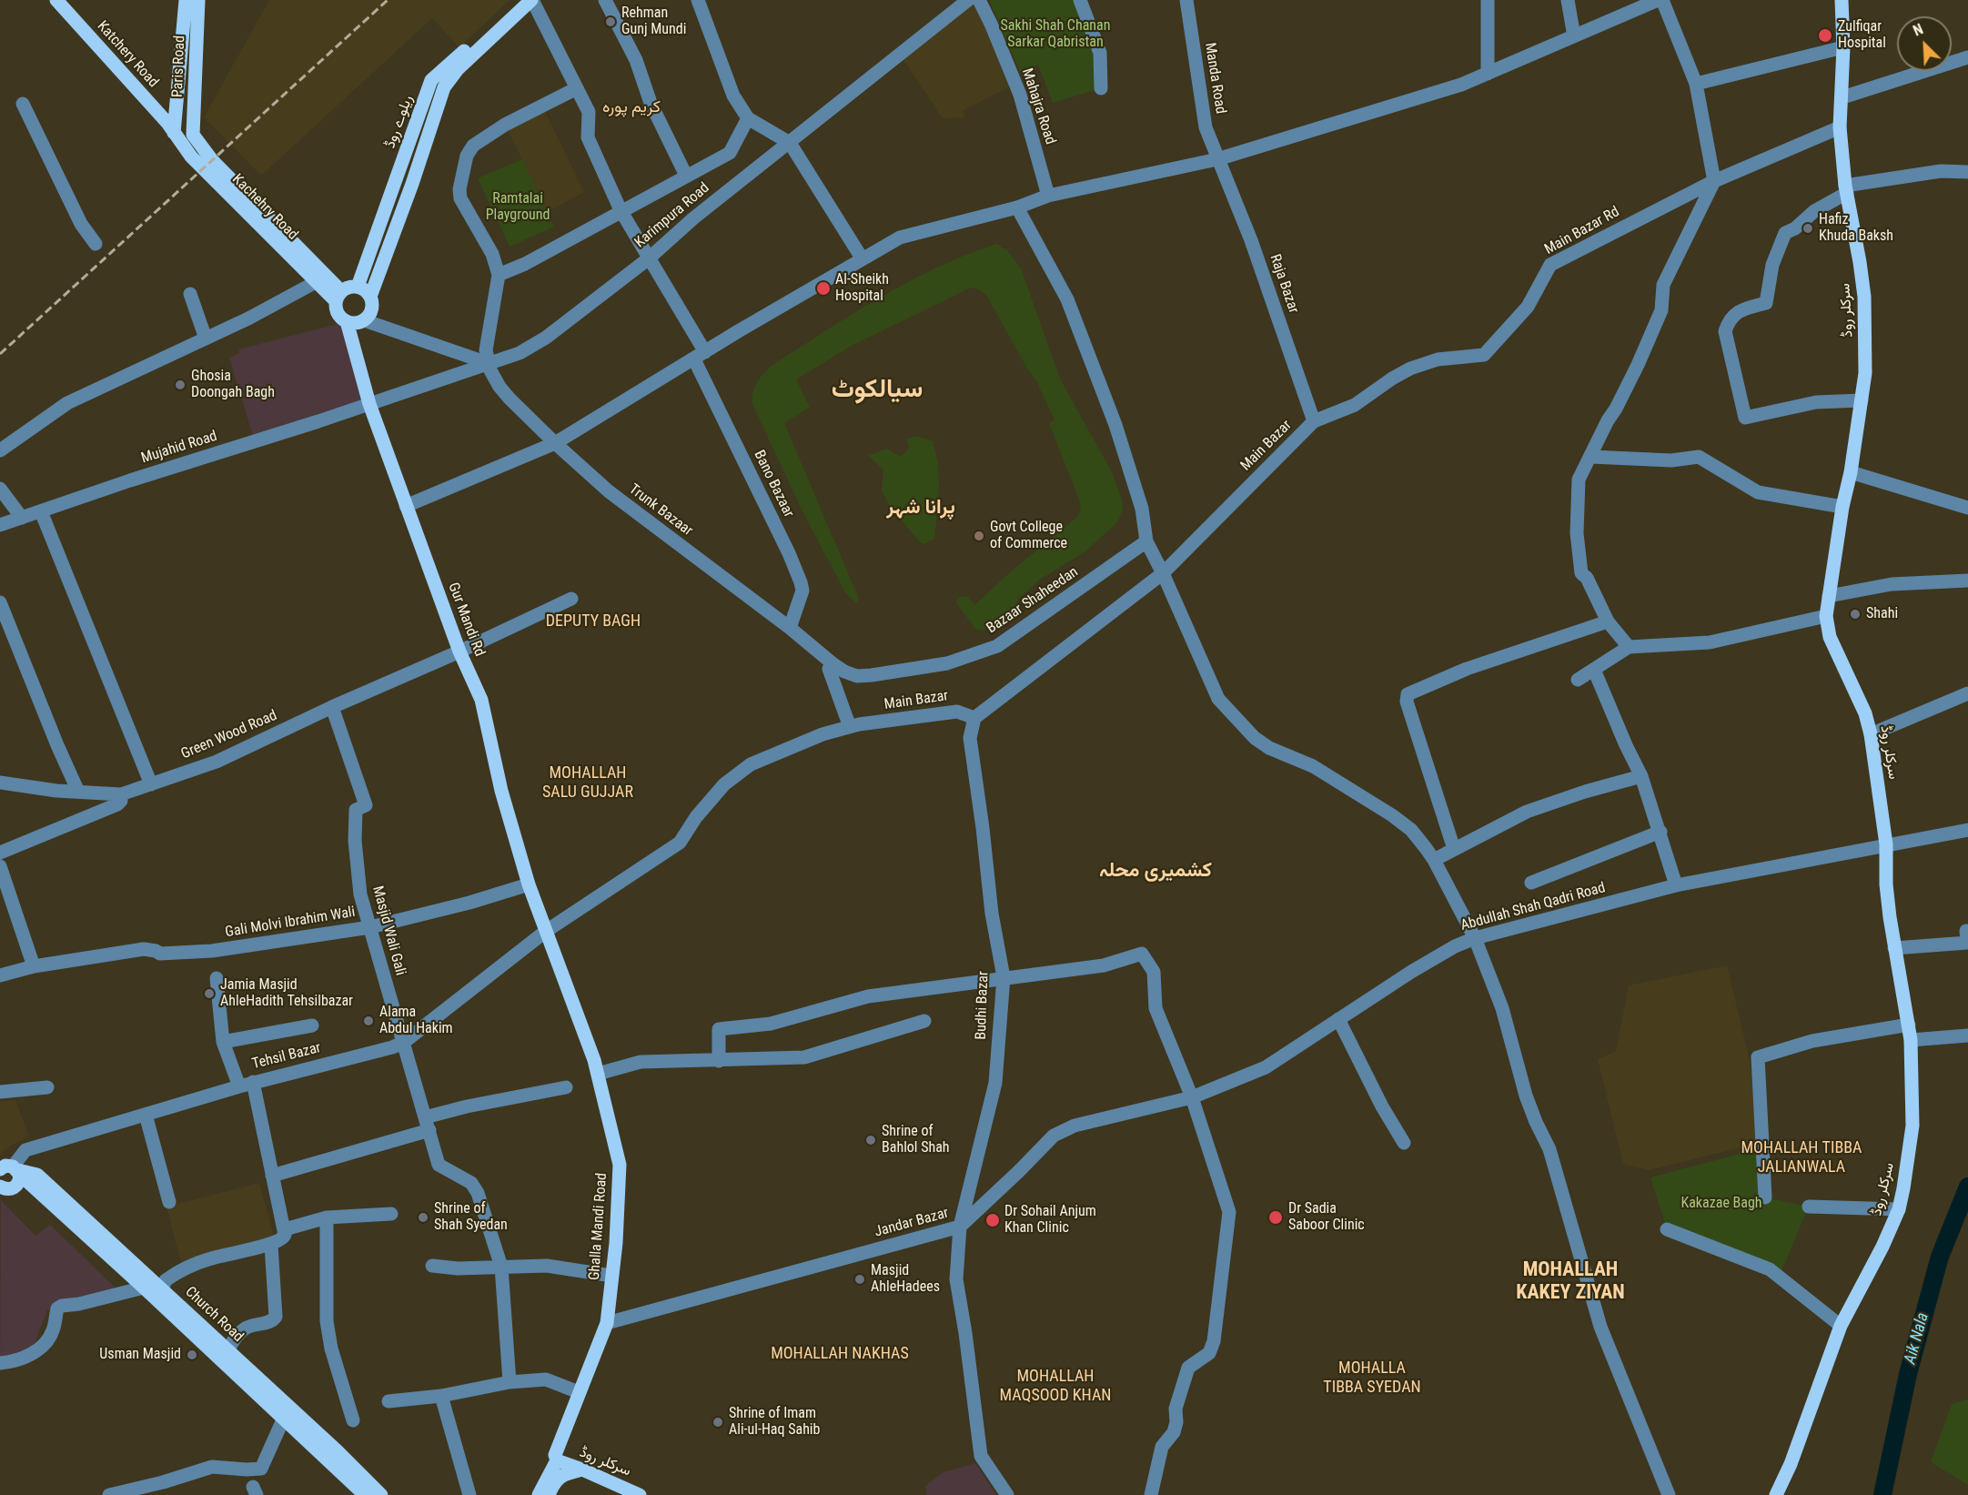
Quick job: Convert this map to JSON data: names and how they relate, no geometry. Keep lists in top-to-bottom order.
{
  "streets": {
    "main road": [
      "Katchery Road",
      "Paris Road",
      "ریلوے روڈ",
      "Kachehry Road",
      "سرکلر روڈ",
      "Gur Mandi Rd",
      "Ghalla Mandi Road",
      "Church Road"
    ],
    "street": [
      "Manda Road",
      "Mahajra Road",
      "Karimpura Road",
      "Main Bazar Rd",
      "Raja Bazar",
      "Main Bazar",
      "Mujahid Road",
      "Bano Bazaar",
      "Trunk Bazaar",
      "Bazaar Shaheedan",
      "Green Wood Road",
      "Abdullah Shah Qadri Road",
      "Gali Molvi Ibrahim Wali",
      "Masjid Wali Gali",
      "Budhi Bazar",
      "Tehsil Bazar",
      "Jandar Bazar"
    ]
  },
  "crossings": [
    ["Katchery Road", "Paris Road"],
    ["Katchery Road", "Kachehry Road"],
    ["Paris Road", "Kachehry Road"],
    ["Manda Road", "Raja Bazar"],
    ["ریلوے روڈ", "Kachehry Road"],
    ["ریلوے روڈ", "Gur Mandi Rd"],
    ["Kachehry Road", "Gur Mandi Rd"],
    ["Karimpura Road", "Mujahid Road"],
    ["Karimpura Road", "Bano Bazaar"],
    ["Karimpura Road", "Trunk Bazaar"],
    ["Karimpura Road", "Gur Mandi Rd"],
    ["Main Bazar Rd", "Raja Bazar"],
    ["Main Bazar Rd", "سرکلر روڈ"],
    ["Main Bazar Rd", "Main Bazar"],
    ["Raja Bazar", "Main Bazar"],
    ["سرکلر روڈ", "Abdullah Shah Qadri Road"],
    ["سرکلر روڈ", "Ghalla Mandi Road"],
    ["Main Bazar", "Gur Mandi Rd"],
    ["Main Bazar", "Budhi Bazar"],
    ["Main Bazar", "Tehsil Bazar"],
    ["Main Bazar", "Ghalla Mandi Road"],
    ["Mujahid Road", "Gur Mandi Rd"],
    ["Bano Bazaar", "Trunk Bazaar"],
    ["Trunk Bazaar", "Bazaar Shaheedan"],
    ["Gur Mandi Rd", "Green Wood Road"],
    ["Gur Mandi Rd", "Gali Molvi Ibrahim Wali"],
    ["Gur Mandi Rd", "Tehsil Bazar"],
    ["Gur Mandi Rd", "Ghalla Mandi Road"],
    ["Green Wood Road", "Masjid Wali Gali"],
    ["Abdullah Shah Qadri Road", "Jandar Bazar"],
    ["Gali Molvi Ibrahim Wali", "Masjid Wali Gali"],
    ["Masjid Wali Gali", "Tehsil Bazar"],
    ["Budhi Bazar", "Jandar Bazar"],
    ["Tehsil Bazar", "Ghalla Mandi Road"],
    ["Tehsil Bazar", "Church Road"],
    ["Jandar Bazar", "Ghalla Mandi Road"]
  ],
  "districts": [
    "کریم پورہ",
    "سیالکوٹ",
    "پرانا شہر",
    "DEPUTY BAGH",
    "MOHALLAH SALU GUJJAR",
    "کشمیری محلہ",
    "MOHALLAH TIBBA JALIANWALA",
    "MOHALLAH KAKEY ZIYAN",
    "MOHALLAH NAKHAS",
    "MOHALLA TIBBA SYEDAN",
    "MOHALLAH MAQSOOD KHAN"
  ],
  "water": ["Aik Nala"],
  "parks": ["Sakhi Shah Chanan Sarkar Qabristan", "Ramtalai Playground", "Kakazae Bagh"],
  "places": [
    "Rehman Gunj Mundi",
    "Zulfiqar Hospital",
    "Hafiz Khuda Baksh",
    "Al-Sheikh Hospital",
    "Ghosia Doongah Bagh",
    "Govt College of Commerce",
    "Shahi",
    "Jamia Masjid AhleHadith Tehsilbazar",
    "Alama Abdul Hakim",
    "Shrine of Bahlol Shah",
    "Shrine of Shah Syedan",
    "Dr Sadia Saboor Clinic",
    "Dr Sohail Anjum Khan Clinic",
    "Masjid AhleHadees",
    "Usman Masjid",
    "Shrine of Imam Ali-ul-Haq Sahib"
  ],
  "north": "top left"
}
